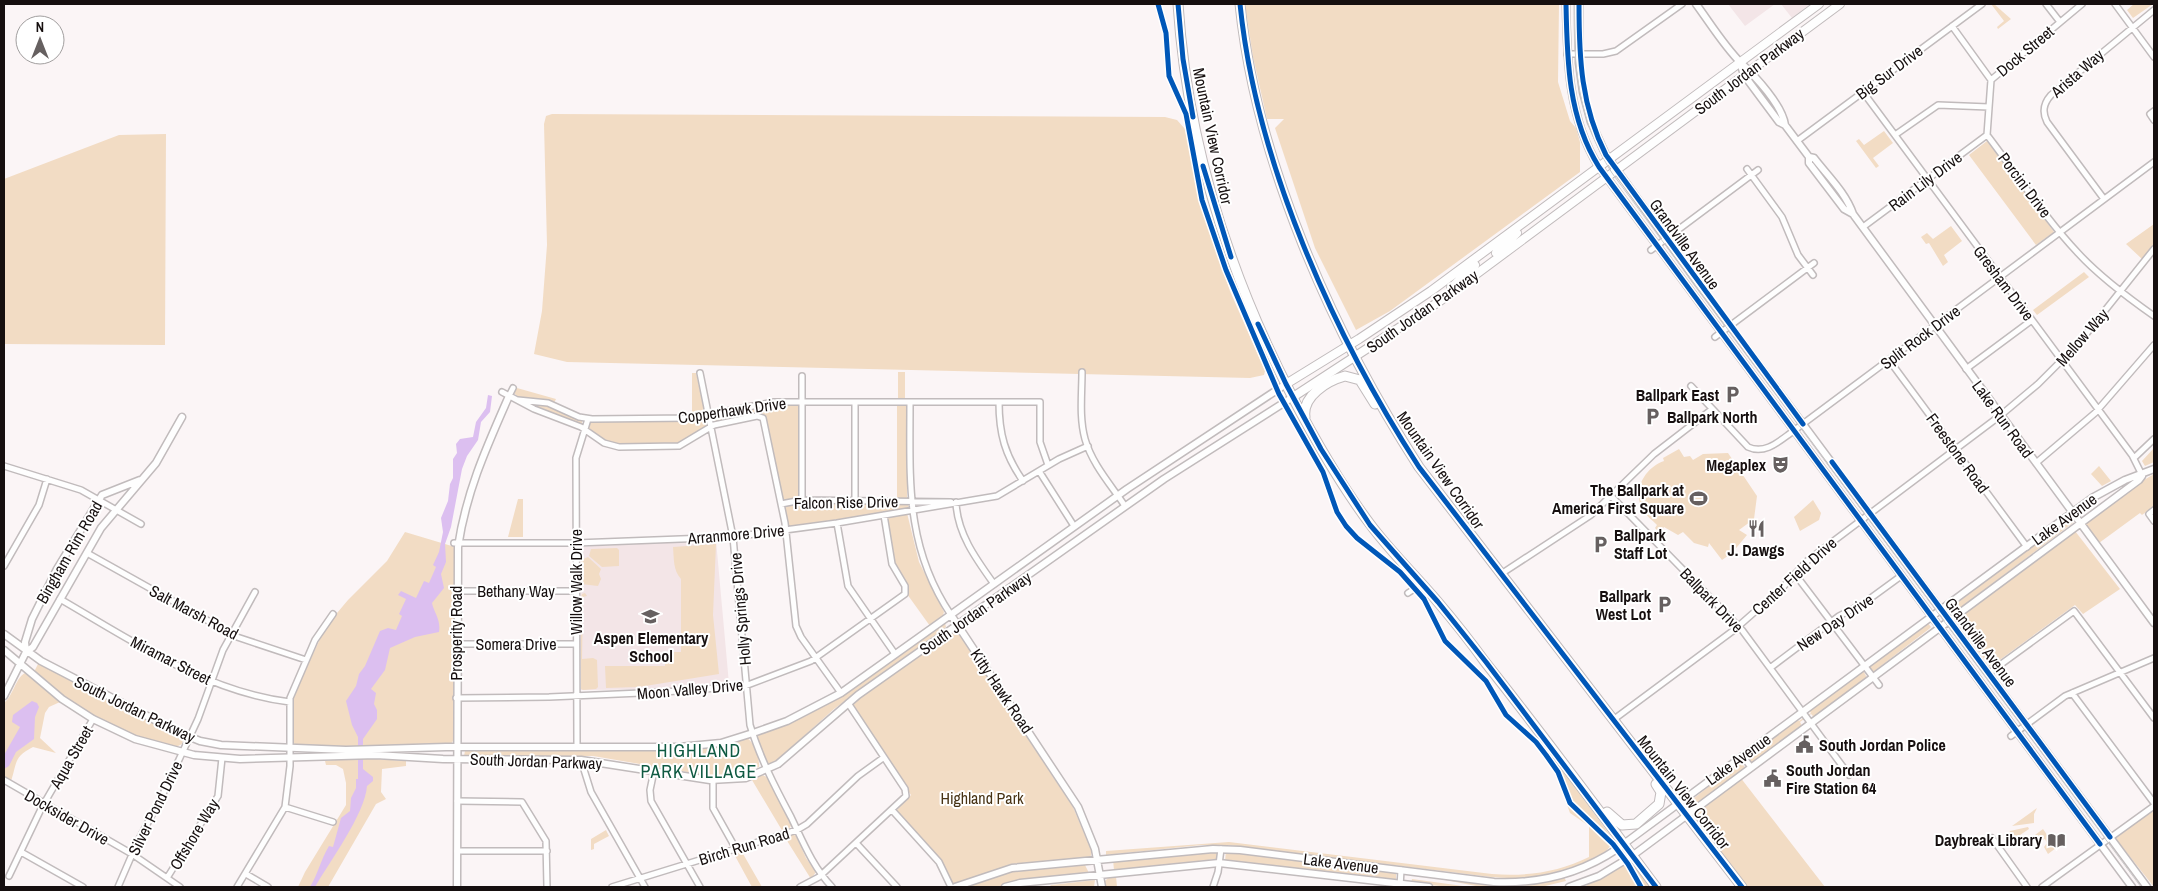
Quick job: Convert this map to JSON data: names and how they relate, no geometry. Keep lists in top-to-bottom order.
{
  "streets": {
    "highway": ["Mountain View Corridor"],
    "main road": ["South Jordan Parkway"],
    "street": [
      "Dock Street",
      "Big Sur Drive",
      "Arista Way",
      "Rain Lily Drive",
      "Porcini Drive",
      "Grandville Avenue",
      "Gresham Drive",
      "Split Rock Drive",
      "Mellow Way",
      "Copperhawk Drive",
      "Lake Run Road",
      "Freestone Road",
      "Falcon Rise Drive",
      "Lake Avenue",
      "Arranmore Drive",
      "Bingham Rim Road",
      "Center Field Drive",
      "Willow Walk Drive",
      "Bethany Way",
      "Ballpark Drive",
      "Holly Springs Drive",
      "Salt Marsh Road",
      "New Day Drive",
      "Prosperity Road",
      "Somera Drive",
      "Miramar Street",
      "Moon Valley Drive",
      "Kitty Hawk Road",
      "Aqua Street",
      "Silver Pond Drive",
      "Docksider Drive",
      "Offshore Way",
      "Birch Run Road"
    ]
  },
  "crossings": [
    ["South Jordan Parkway", "Mountain View Corridor"],
    ["South Jordan Parkway", "Grandville Avenue"],
    ["South Jordan Parkway", "Lake Run Road"],
    ["South Jordan Parkway", "Bingham Rim Road"],
    ["South Jordan Parkway", "Willow Walk Drive"],
    ["South Jordan Parkway", "Holly Springs Drive"],
    ["South Jordan Parkway", "Prosperity Road"],
    ["South Jordan Parkway", "Kitty Hawk Road"],
    ["South Jordan Parkway", "Aqua Street"],
    ["South Jordan Parkway", "Silver Pond Drive"],
    ["South Jordan Parkway", "Offshore Way"],
    ["Big Sur Drive", "Gresham Drive"],
    ["Big Sur Drive", "Lake Run Road"],
    ["Arista Way", "Split Rock Drive"],
    ["Mountain View Corridor", "Lake Avenue"],
    ["Mountain View Corridor", "Center Field Drive"],
    ["Rain Lily Drive", "Porcini Drive"],
    ["Rain Lily Drive", "Gresham Drive"],
    ["Rain Lily Drive", "Lake Run Road"],
    ["Porcini Drive", "Split Rock Drive"],
    ["Porcini Drive", "Mellow Way"],
    ["Grandville Avenue", "Split Rock Drive"],
    ["Grandville Avenue", "Lake Avenue"],
    ["Grandville Avenue", "Center Field Drive"],
    ["Grandville Avenue", "New Day Drive"],
    ["Gresham Drive", "Split Rock Drive"],
    ["Gresham Drive", "Mellow Way"],
    ["Gresham Drive", "Lake Avenue"],
    ["Split Rock Drive", "Lake Run Road"],
    ["Split Rock Drive", "Freestone Road"],
    ["Mellow Way", "Lake Run Road"],
    ["Mellow Way", "Center Field Drive"],
    ["Copperhawk Drive", "Falcon Rise Drive"],
    ["Copperhawk Drive", "Arranmore Drive"],
    ["Copperhawk Drive", "Willow Walk Drive"],
    ["Copperhawk Drive", "Holly Springs Drive"],
    ["Copperhawk Drive", "Prosperity Road"],
    ["Copperhawk Drive", "Kitty Hawk Road"],
    ["Lake Run Road", "Lake Avenue"],
    ["Lake Run Road", "Center Field Drive"],
    ["Freestone Road", "Lake Avenue"],
    ["Freestone Road", "Center Field Drive"],
    ["Falcon Rise Drive", "Arranmore Drive"],
    ["Falcon Rise Drive", "Kitty Hawk Road"],
    ["Lake Avenue", "Ballpark Drive"],
    ["Lake Avenue", "Kitty Hawk Road"],
    ["Arranmore Drive", "Willow Walk Drive"],
    ["Arranmore Drive", "Holly Springs Drive"],
    ["Arranmore Drive", "Prosperity Road"],
    ["Arranmore Drive", "Moon Valley Drive"],
    ["Arranmore Drive", "Kitty Hawk Road"],
    ["Bingham Rim Road", "Salt Marsh Road"],
    ["Bingham Rim Road", "Miramar Street"],
    ["Center Field Drive", "Ballpark Drive"],
    ["Willow Walk Drive", "Bethany Way"],
    ["Willow Walk Drive", "Somera Drive"],
    ["Willow Walk Drive", "Moon Valley Drive"],
    ["Bethany Way", "Prosperity Road"],
    ["Ballpark Drive", "New Day Drive"],
    ["Holly Springs Drive", "Moon Valley Drive"],
    ["Holly Springs Drive", "Birch Run Road"],
    ["Salt Marsh Road", "Silver Pond Drive"],
    ["Prosperity Road", "Somera Drive"],
    ["Prosperity Road", "Moon Valley Drive"],
    ["Miramar Street", "Silver Pond Drive"],
    ["Aqua Street", "Docksider Drive"],
    ["Silver Pond Drive", "Docksider Drive"],
    ["Docksider Drive", "Offshore Way"]
  ],
  "districts": ["HIGHLAND PARK VILLAGE"],
  "parks": ["Highland Park"],
  "places": {
    "parking": [
      "Ballpark East",
      "Ballpark North",
      "Ballpark Staff Lot",
      "Ballpark West Lot"
    ],
    "theatre": ["Megaplex"],
    "sports": ["The Ballpark at America First Square"],
    "restaurant": ["J. Dawgs"],
    "school or university": ["Aspen Elementary School"],
    "public building": ["South Jordan Police", "South Jordan Fire Station 64"],
    "library": ["Daybreak Library"]
  },
  "north": "top"
}
